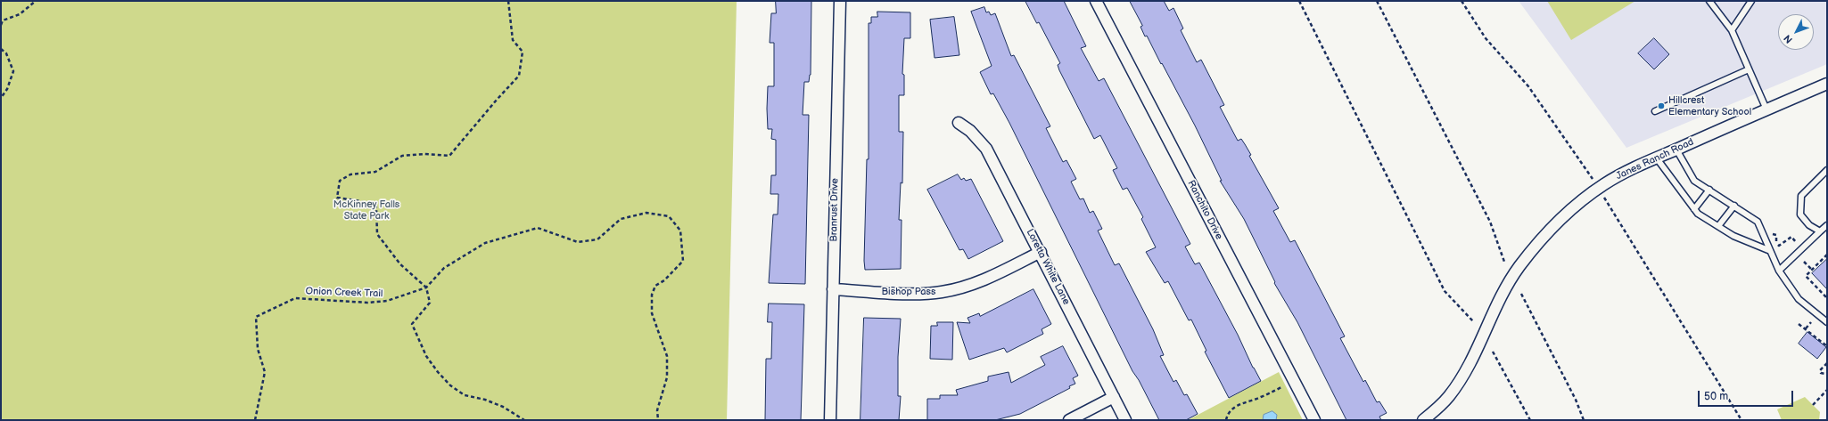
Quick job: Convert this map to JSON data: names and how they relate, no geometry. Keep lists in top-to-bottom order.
{
  "streets": {
    "street": [
      "Janes Ranch Road",
      "Branrust Drive",
      "Ranchito Drive",
      "Loretta White Lane",
      "Bishop Pass"
    ],
    "path": ["Onion Creek Trail"]
  },
  "crossings": [
    ["Branrust Drive", "Bishop Pass"],
    ["Loretta White Lane", "Bishop Pass"]
  ],
  "parks": ["McKinney Falls State Park"],
  "places": ["Hillcrest Elementary School"],
  "scale_bar": "50 m",
  "north": "bottom left"
}
